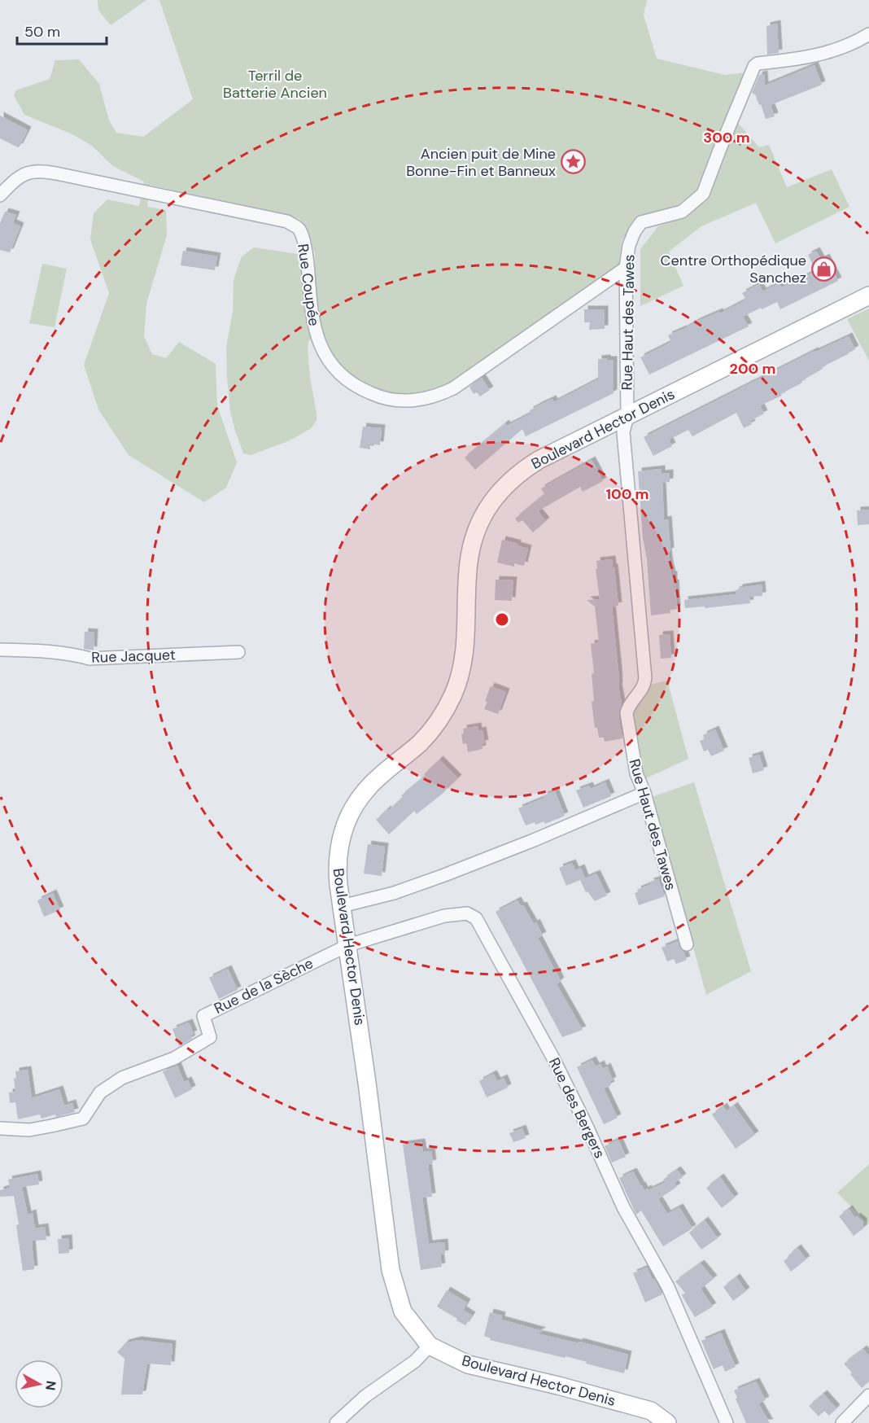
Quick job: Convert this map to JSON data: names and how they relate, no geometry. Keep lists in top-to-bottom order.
{
  "streets": {
    "street": [
      "Rue Coupée",
      "Rue Haut des Tawes",
      "Boulevard Hector Denis",
      "Rue Jacquet",
      "Rue de la Sèche",
      "Rue des Bergers"
    ]
  },
  "crossings": [
    ["Rue Coupée", "Rue Haut des Tawes"],
    ["Rue Haut des Tawes", "Boulevard Hector Denis"],
    ["Boulevard Hector Denis", "Rue de la Sèche"],
    ["Boulevard Hector Denis", "Rue des Bergers"],
    ["Rue de la Sèche", "Rue des Bergers"]
  ],
  "parks": ["Terril de Batterie Ancien"],
  "places": {
    "place": ["Ancien puit de Mine Bonne-Fin et Banneux"],
    "shop": ["Centre Orthopédique Sanchez"]
  },
  "scale_bar": "50 m",
  "north": "right",
  "rings": ["300 m", "200 m", "100 m"]
}
